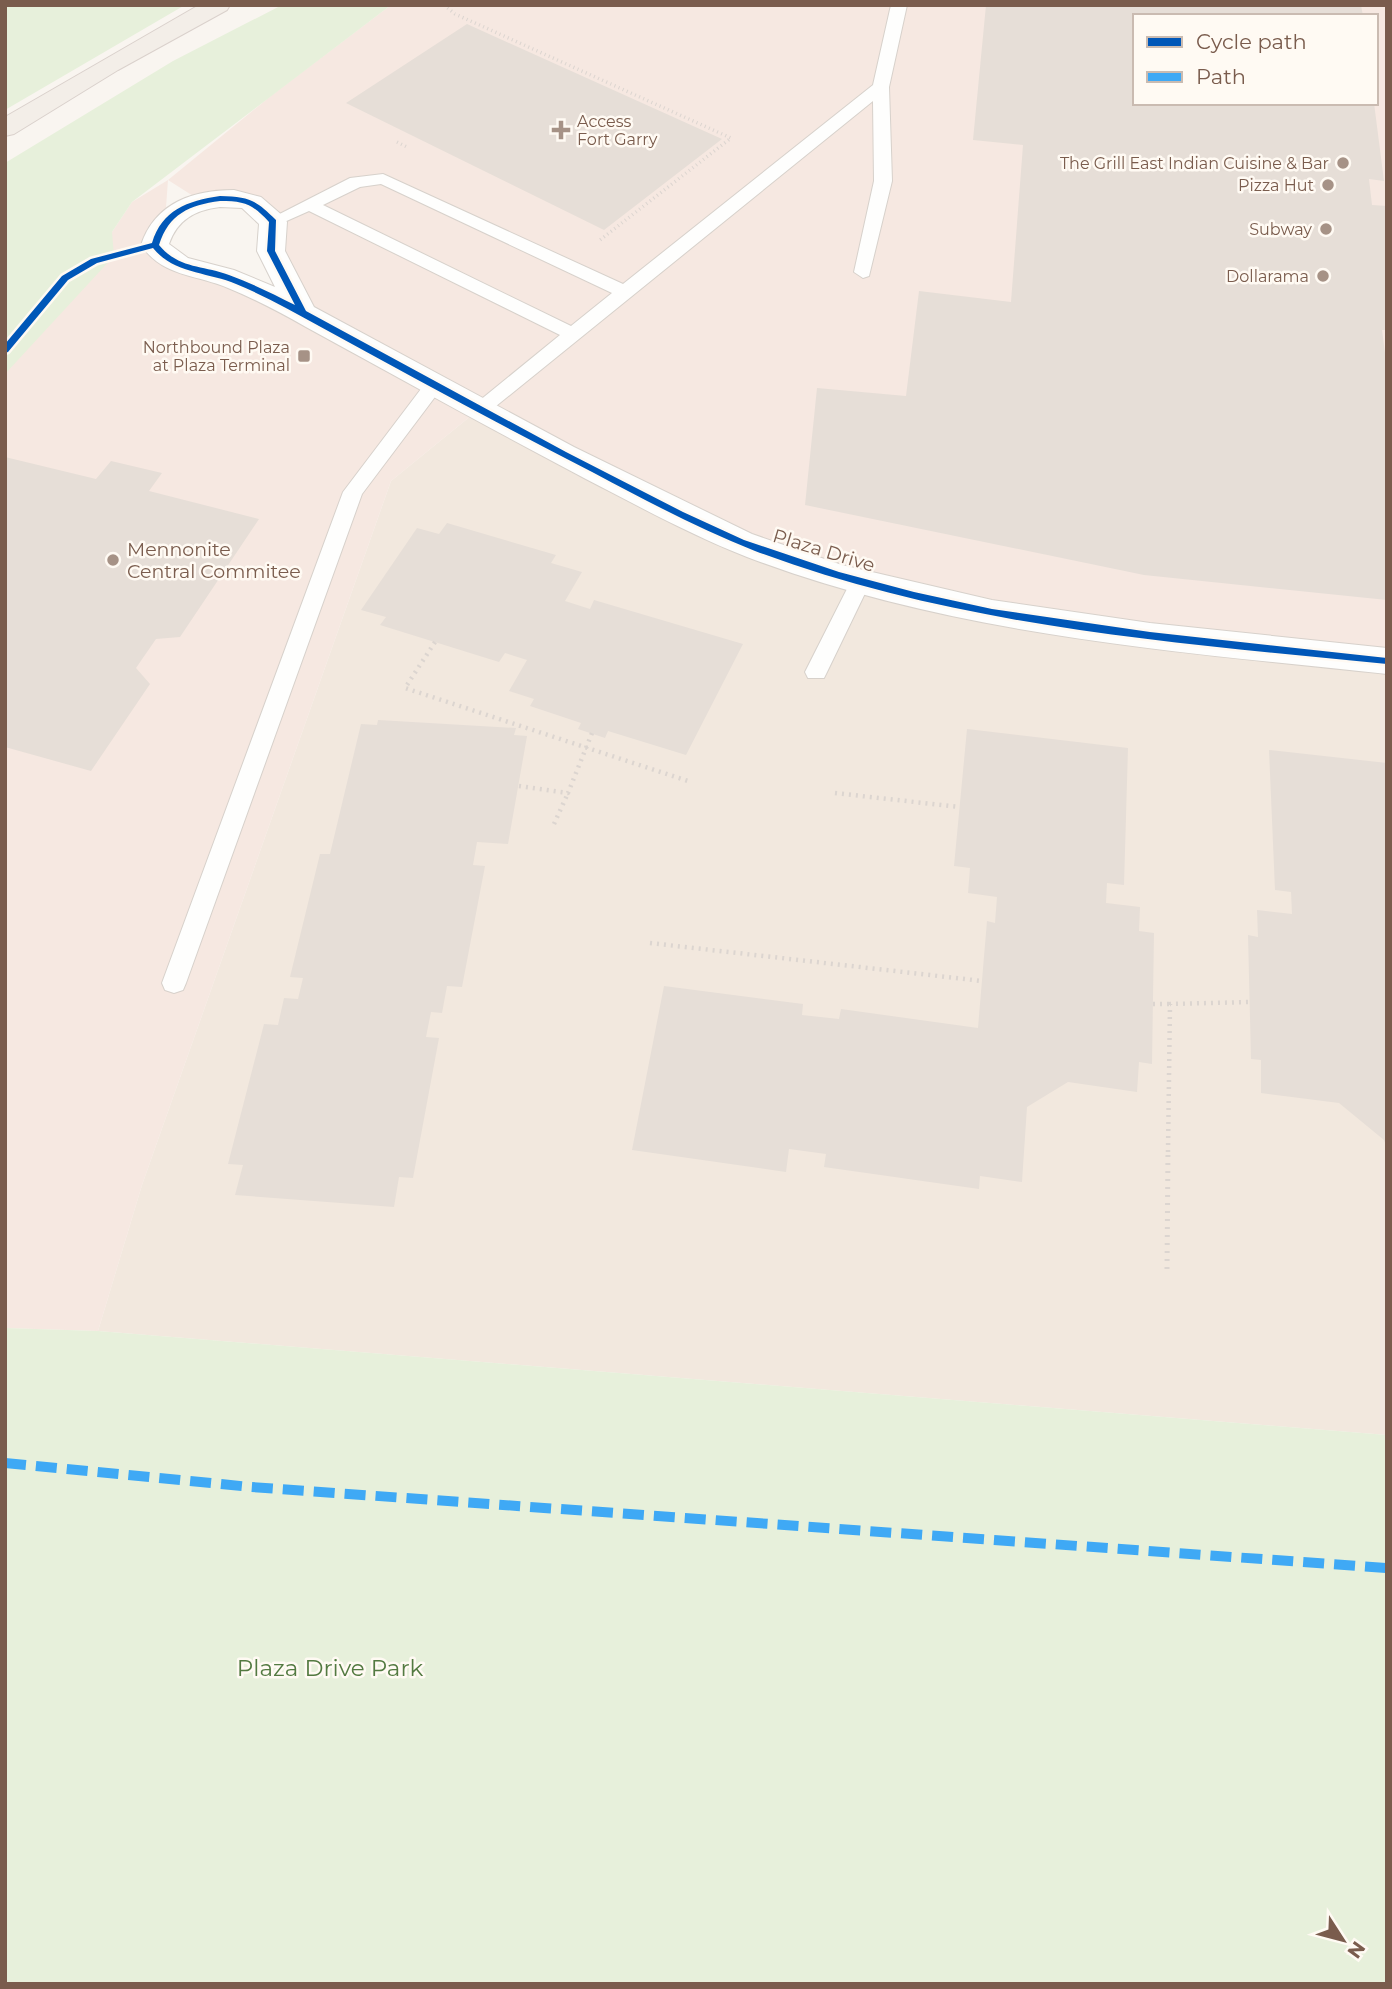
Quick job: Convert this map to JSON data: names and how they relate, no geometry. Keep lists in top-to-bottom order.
{
  "streets": {
    "street": ["Plaza Drive"]
  },
  "parks": ["Plaza Drive Park"],
  "places": {
    "health": ["Access Fort Garry"],
    "other": [
      "The Grill East Indian Cuisine & Bar",
      "Pizza Hut",
      "Subway",
      "Dollarama",
      "Mennonite Central Commitee"
    ],
    "transit": ["Northbound Plaza at Plaza Terminal"]
  },
  "legend": ["Cycle path", "Path"],
  "north": "bottom right"
}
